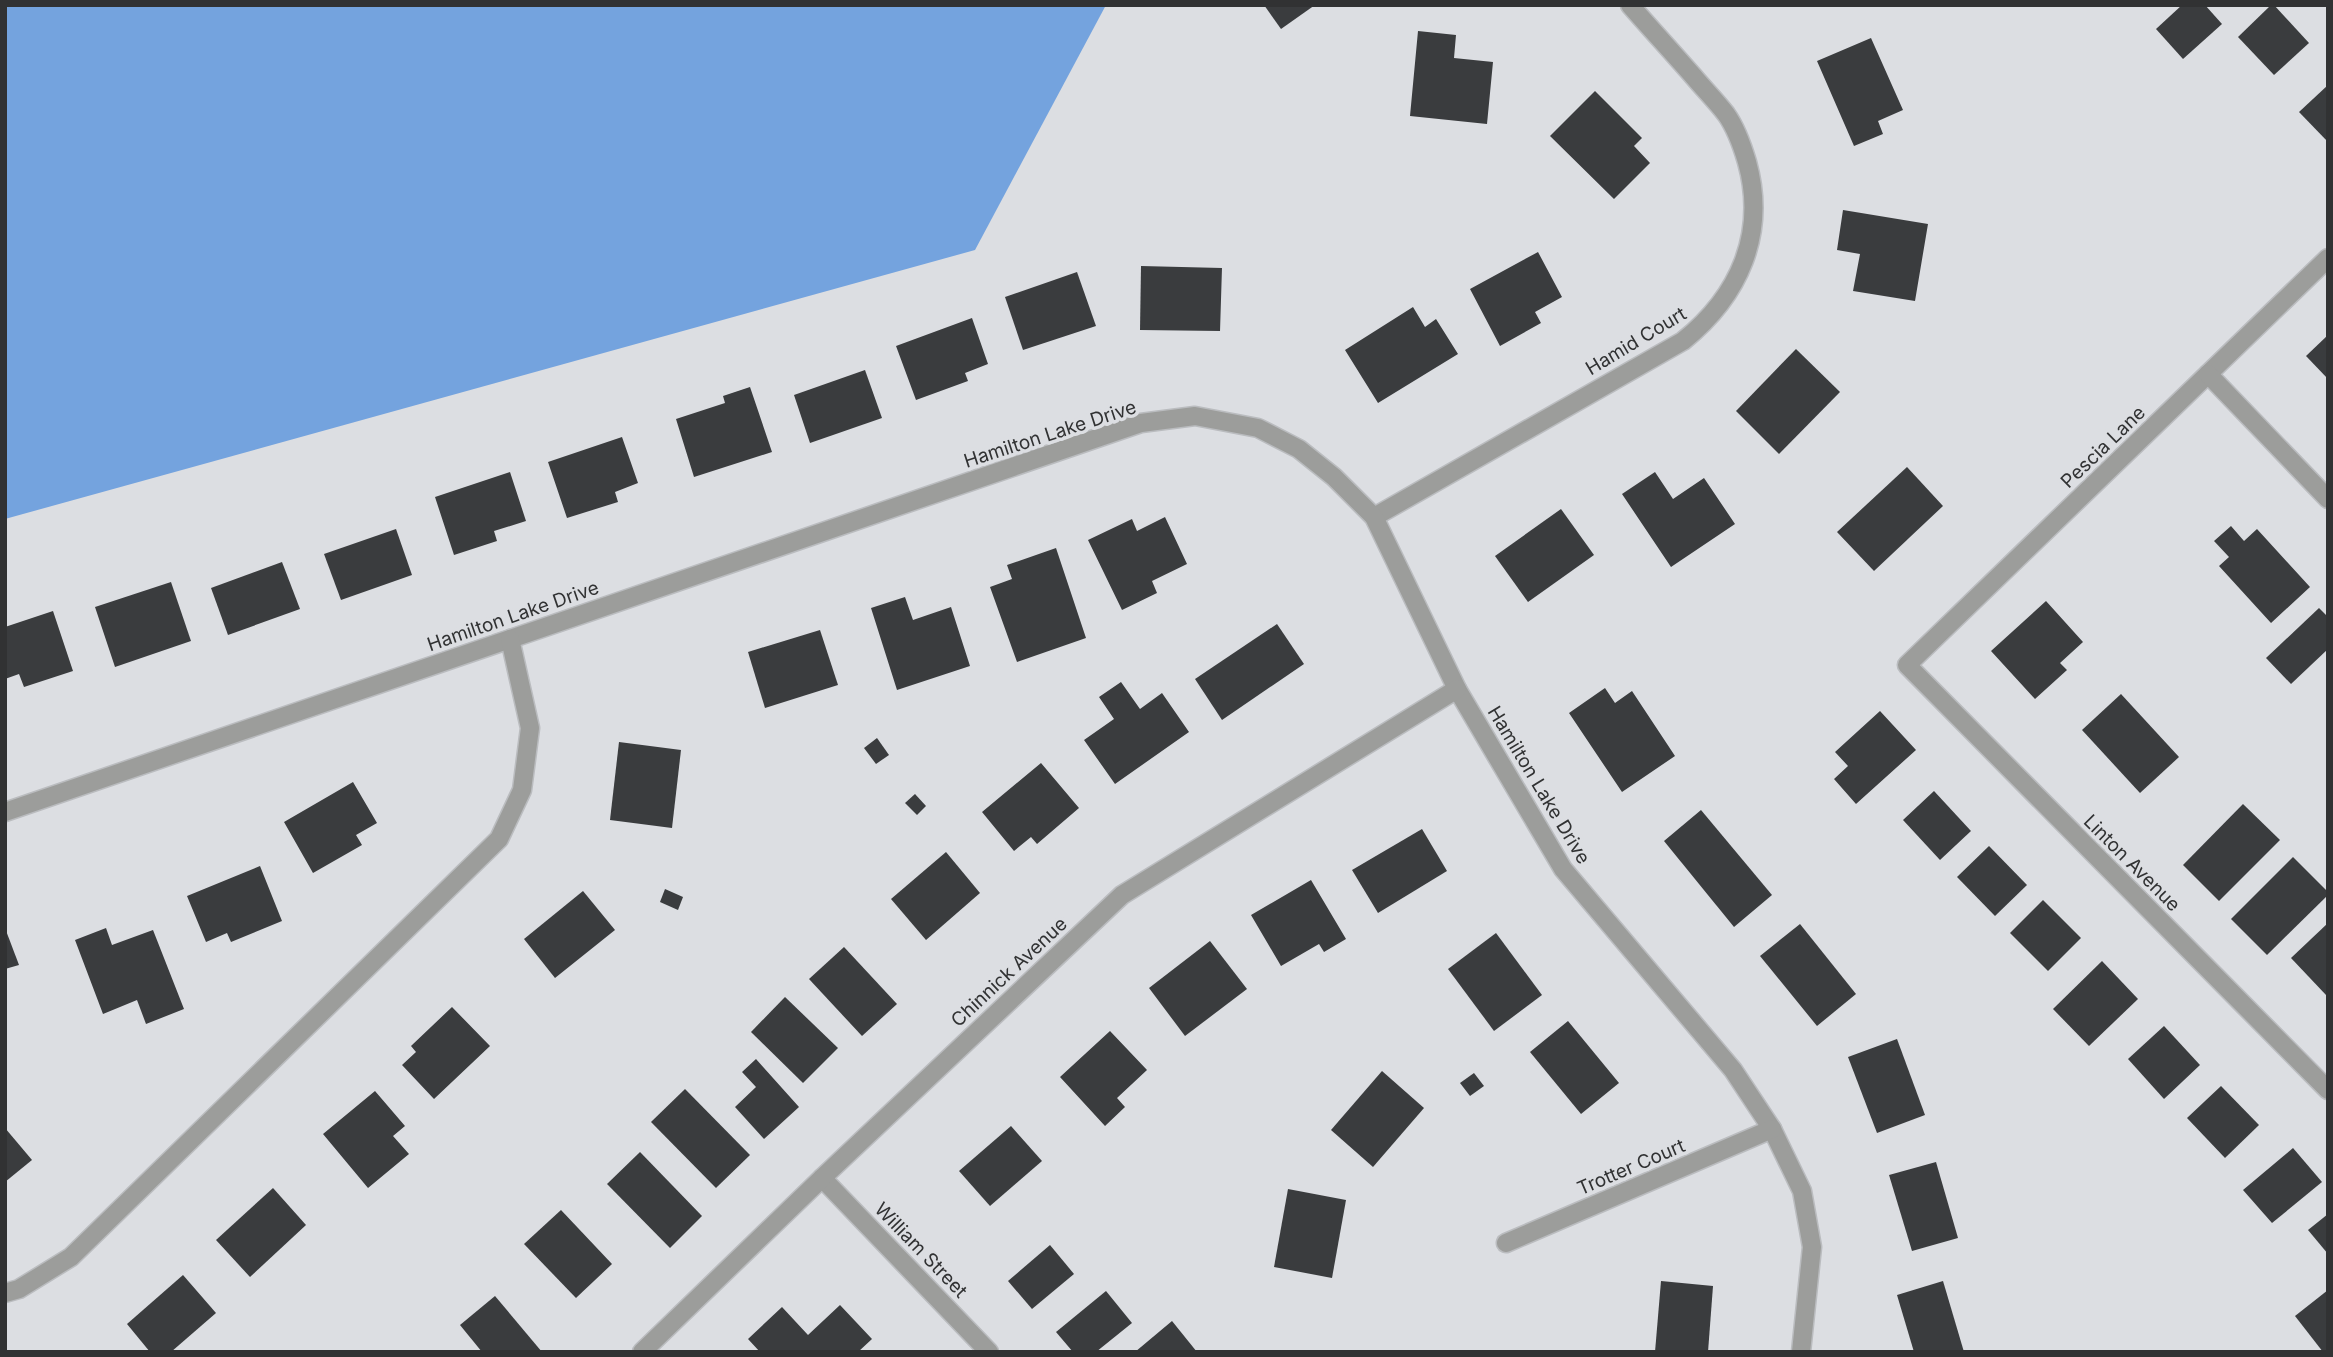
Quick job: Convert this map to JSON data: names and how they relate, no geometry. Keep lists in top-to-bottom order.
{
  "streets": {
    "street": [
      "Hamid Court",
      "Hamilton Lake Drive",
      "Pescia Lane",
      "Linton Avenue",
      "Chinnick Avenue",
      "Trotter Court",
      "William Street"
    ]
  },
  "crossings": [
    ["Hamid Court", "Hamilton Lake Drive"],
    ["Hamilton Lake Drive", "Chinnick Avenue"],
    ["Hamilton Lake Drive", "Trotter Court"],
    ["Pescia Lane", "Linton Avenue"],
    ["Chinnick Avenue", "William Street"]
  ]
}
